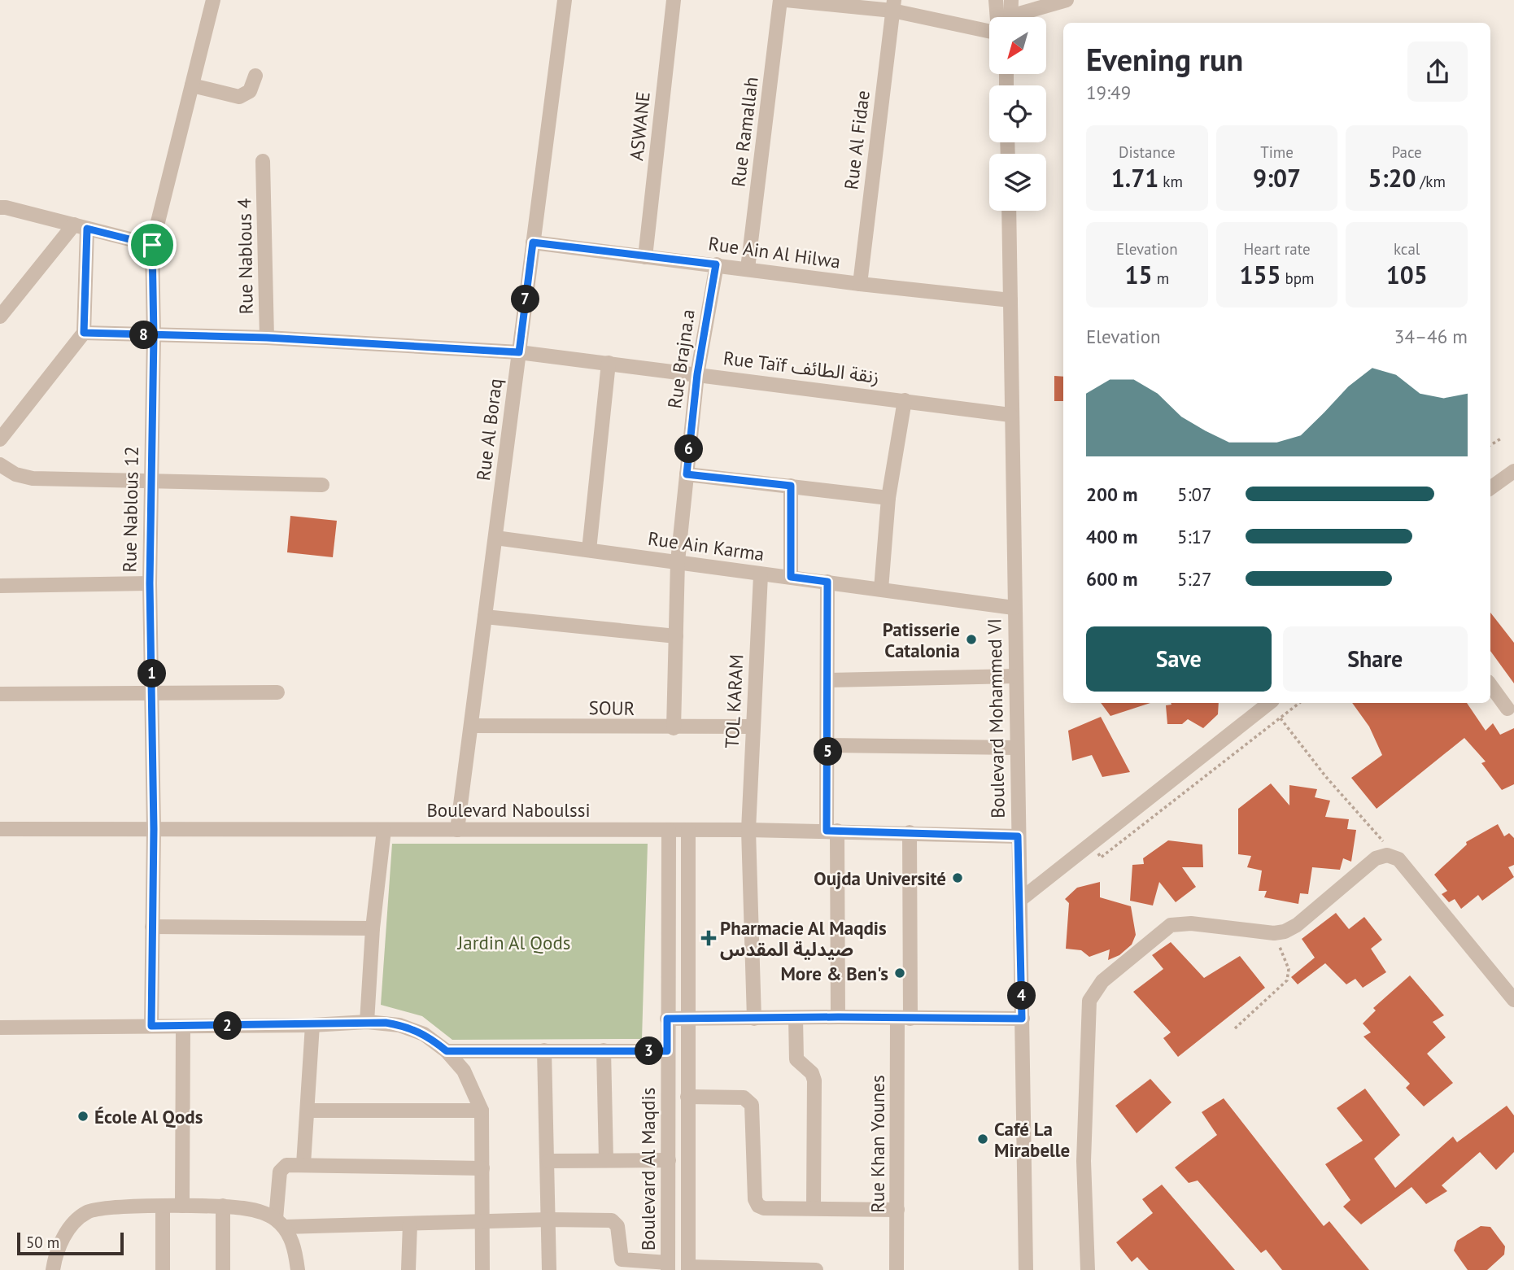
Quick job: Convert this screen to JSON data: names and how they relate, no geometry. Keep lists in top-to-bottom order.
{
  "streets": {
    "street": [
      "ASWANE",
      "Rue Ramallah",
      "Rue Al Fidae",
      "Rue Ain Al Hilwa",
      "Rue Nablous 4",
      "Rue Brajna.a",
      "Rue Taïf زنقة الطائف",
      "Rue Al Boraq",
      "Rue Nablous 12",
      "Rue Ain Karma",
      "TOL KARAM",
      "SOUR",
      "Boulevard Mohammed VI",
      "Boulevard Naboulssi",
      "Rue Khan Younes",
      "Boulevard Al Maqdis"
    ]
  },
  "crossings": [
    ["ASWANE", "Rue Ain Al Hilwa"],
    ["Rue Ramallah", "Rue Ain Al Hilwa"],
    ["Rue Al Fidae", "Rue Ain Al Hilwa"],
    ["Rue Ain Al Hilwa", "Rue Brajna.a"],
    ["Rue Ain Al Hilwa", "Rue Al Boraq"],
    ["Rue Ain Al Hilwa", "Boulevard Mohammed VI"],
    ["Rue Nablous 4", "Rue Taïf زنقة الطائف"],
    ["Rue Nablous 4", "Rue Nablous 12"],
    ["Rue Brajna.a", "Rue Taïf زنقة الطائف"],
    ["Rue Brajna.a", "Rue Ain Karma"],
    ["Rue Brajna.a", "SOUR"],
    ["Rue Taïf زنقة الطائف", "Rue Al Boraq"],
    ["Rue Taïf زنقة الطائف", "Boulevard Mohammed VI"],
    ["Rue Al Boraq", "Rue Ain Karma"],
    ["Rue Al Boraq", "SOUR"],
    ["Rue Al Boraq", "Boulevard Naboulssi"],
    ["Rue Nablous 12", "Boulevard Naboulssi"],
    ["Rue Ain Karma", "TOL KARAM"],
    ["Rue Ain Karma", "Boulevard Mohammed VI"],
    ["TOL KARAM", "SOUR"],
    ["TOL KARAM", "Boulevard Naboulssi"],
    ["Boulevard Mohammed VI", "Boulevard Naboulssi"],
    ["Boulevard Naboulssi", "Rue Khan Younes"],
    ["Boulevard Naboulssi", "Boulevard Al Maqdis"]
  ],
  "parks": ["Jardin Al Qods"],
  "places": {
    "other": [
      "Patisserie Catalonia",
      "Oujda Université",
      "More & Ben's",
      "École Al Qods",
      "Café La Mirabelle"
    ],
    "health": ["Pharmacie Al Maqdis صيدلية المقدس"]
  },
  "scale_bar": "50 m",
  "north": "bottom left",
  "page": {
    "heading": ["Evening run", "19:49"],
    "stats": [
      ["Distance", "1.71 km"],
      ["Time", "9:07"],
      ["Pace", "5:20 /km"],
      ["Elevation", "15 m"],
      ["Heart rate", "155 bpm"],
      ["kcal", "105"]
    ],
    "pins": [
      "7",
      "8",
      "6",
      "1",
      "5",
      "4",
      "2",
      "3"
    ],
    "chart": ["Elevation", "34–46 m"],
    "list": [
      {
        "name": "200 m",
        "note": "5:07"
      },
      {
        "name": "400 m",
        "note": "5:17"
      },
      {
        "name": "600 m",
        "note": "5:27"
      }
    ],
    "buttons": ["Save", "Share"],
    "scale": "50 m"
  }
}
